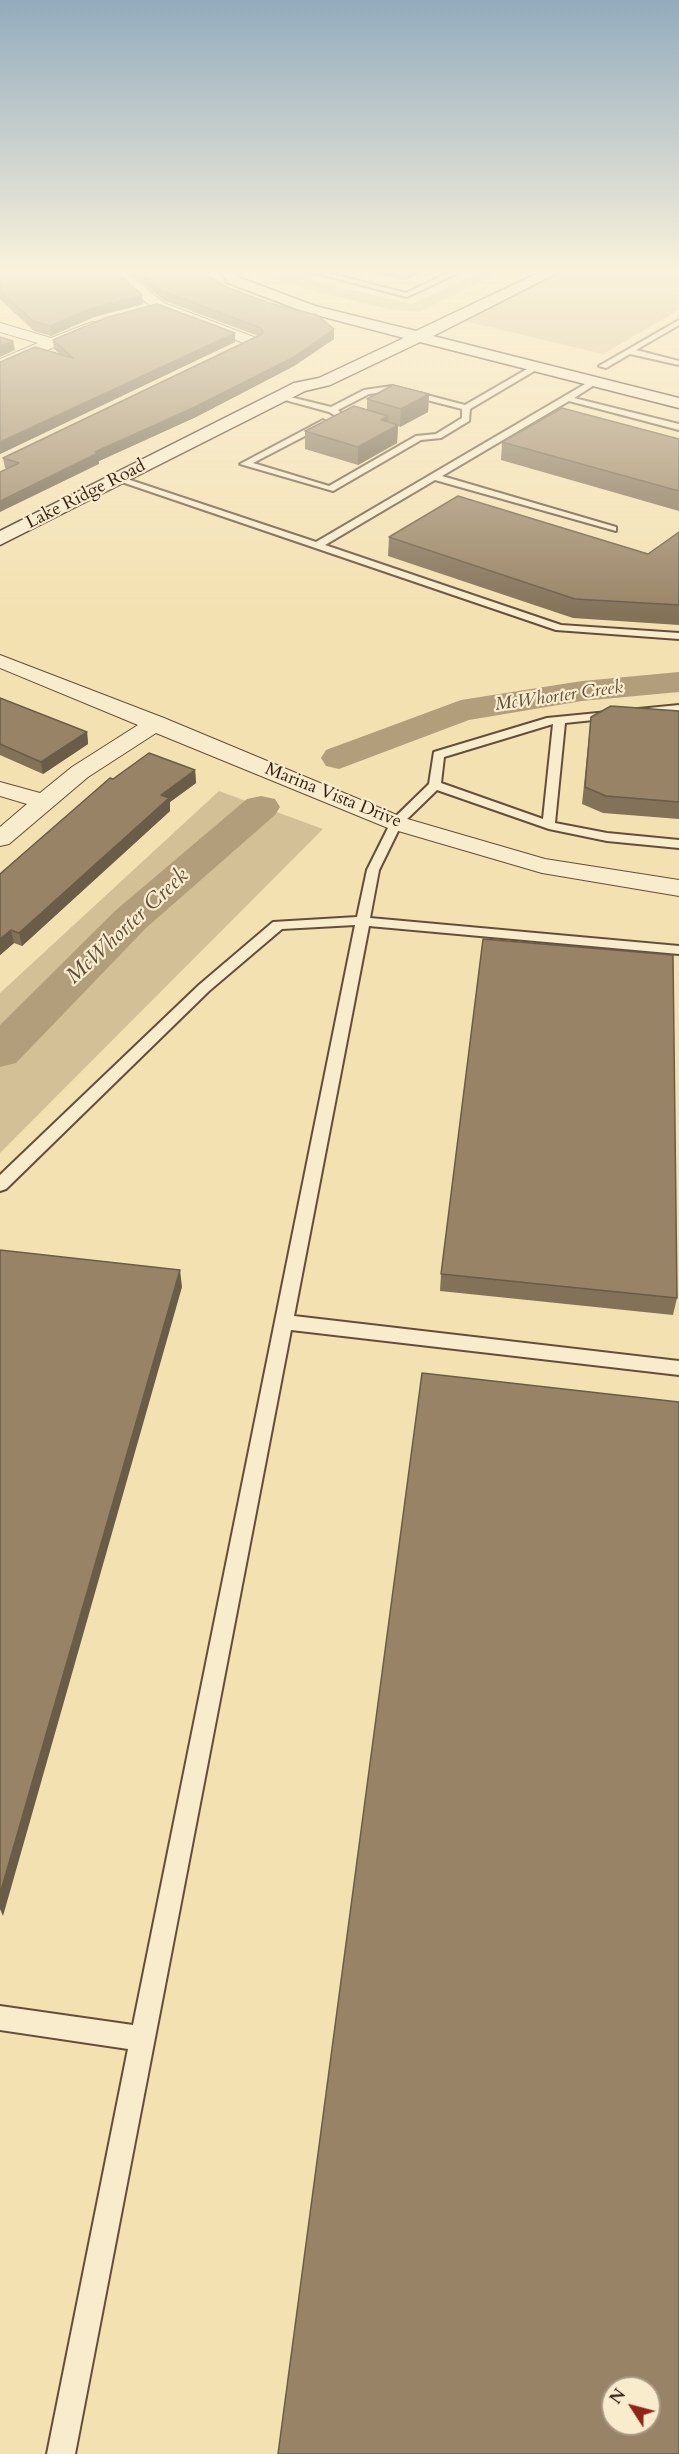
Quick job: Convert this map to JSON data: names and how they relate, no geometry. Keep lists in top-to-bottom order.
{
  "streets": {
    "street": ["Lake Ridge Road", "Marina Vista Drive"]
  },
  "water": ["McWhorter Creek"],
  "north": "top left"
}
